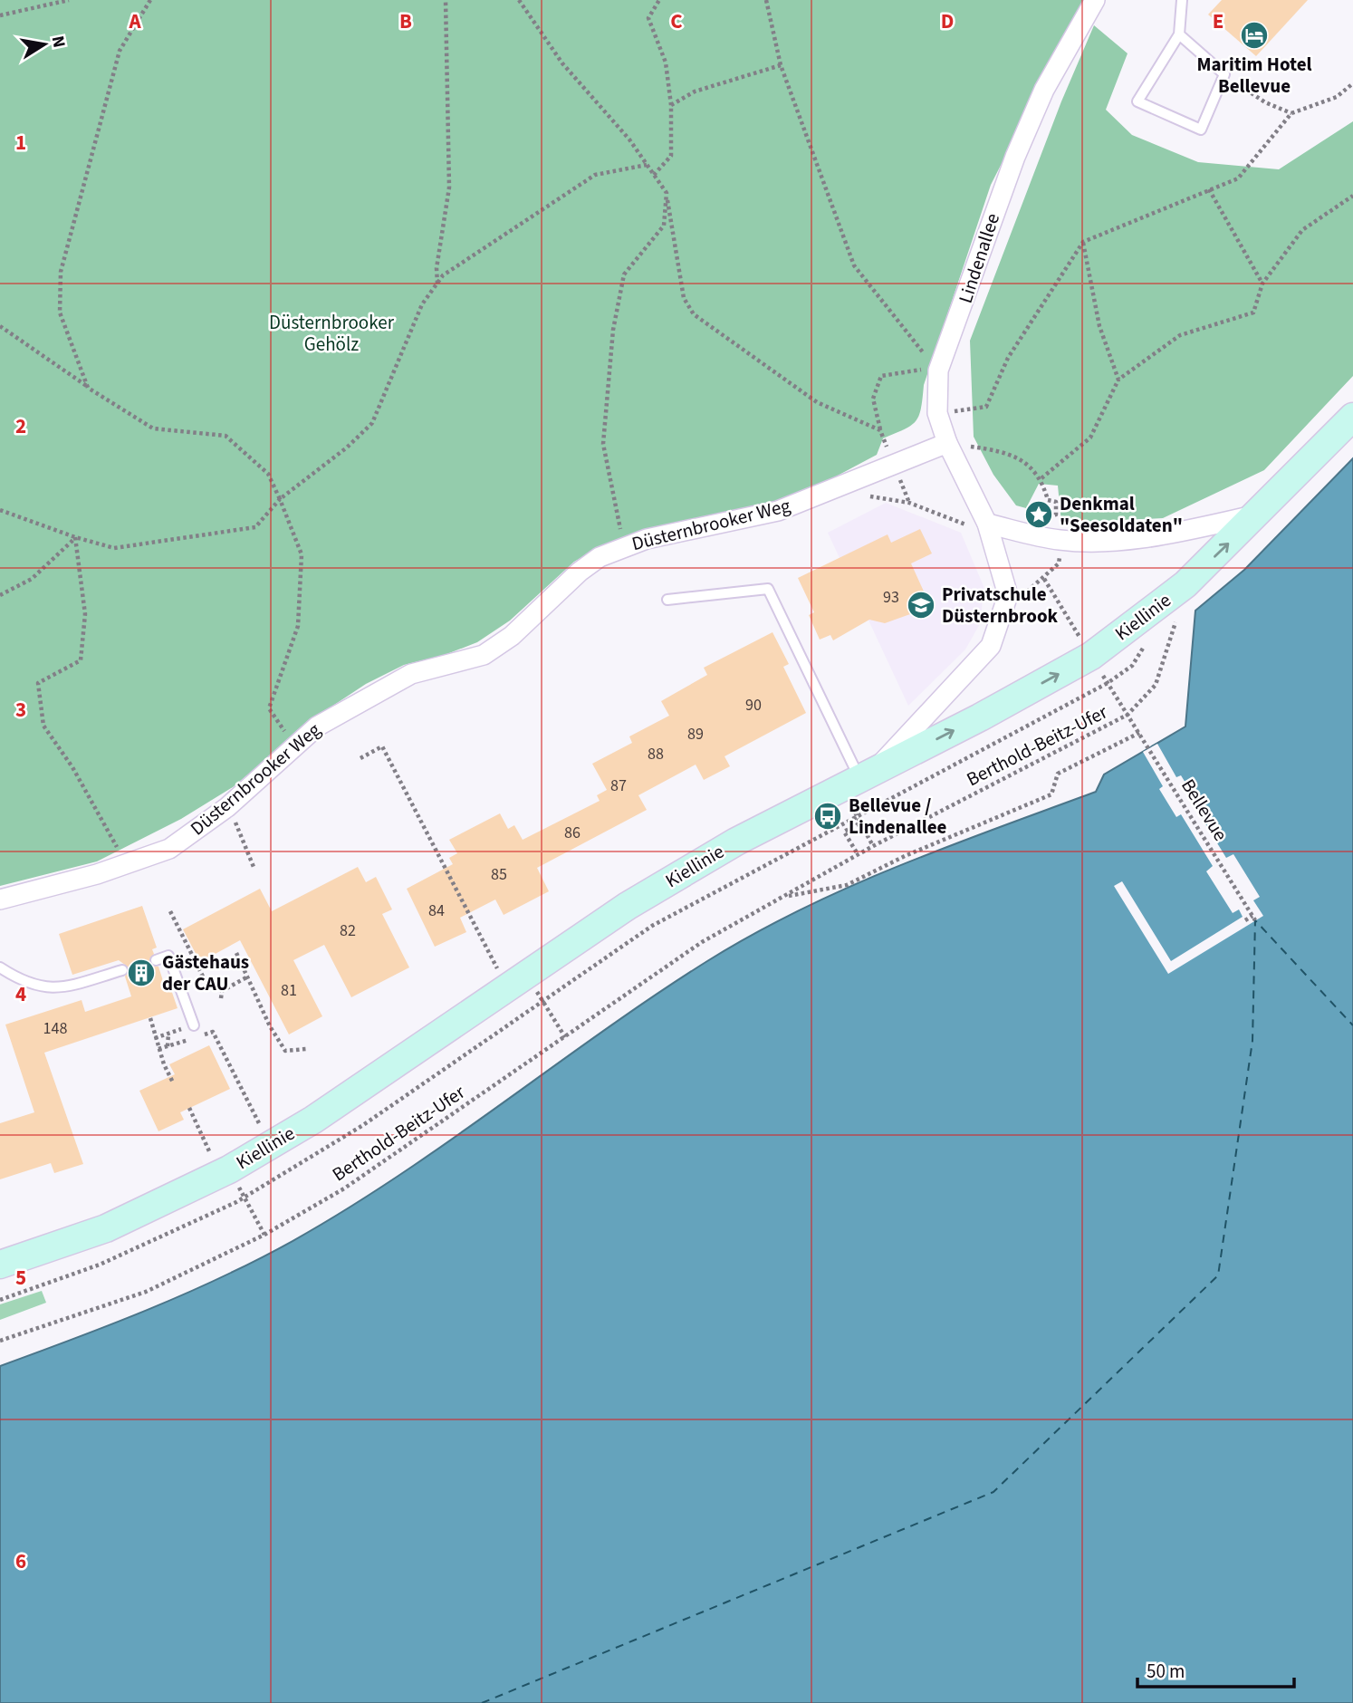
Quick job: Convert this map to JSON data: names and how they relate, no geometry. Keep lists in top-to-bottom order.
{
  "streets": {
    "street": ["Lindenallee", "Düsternbrooker Weg", "Kiellinie"],
    "path": ["Berthold-Beitz-Ufer", "Bellevue"]
  },
  "crossings": [
    ["Lindenallee", "Düsternbrooker Weg"],
    ["Kiellinie", "Bellevue"],
    ["Berthold-Beitz-Ufer", "Bellevue"]
  ],
  "parks": ["Düsternbrooker Gehölz"],
  "places": {
    "hotel": ["Maritim Hotel Bellevue"],
    "place": ["Denkmal \"Seesoldaten\""],
    "school or university": ["Privatschule Düsternbrook"],
    "bus stop": ["Bellevue / Lindenallee"],
    "building": ["Gästehaus der CAU"]
  },
  "house_numbers": [
    "93",
    "90",
    "89",
    "88",
    "87",
    "86",
    "85",
    "84",
    "82",
    "81",
    "148"
  ],
  "scale_bar": "50 m",
  "north": "right",
  "grid": {
    "columns": [
      "A",
      "B",
      "C",
      "D",
      "E"
    ],
    "rows": [
      "1",
      "2",
      "3",
      "4",
      "5",
      "6"
    ]
  }
}
